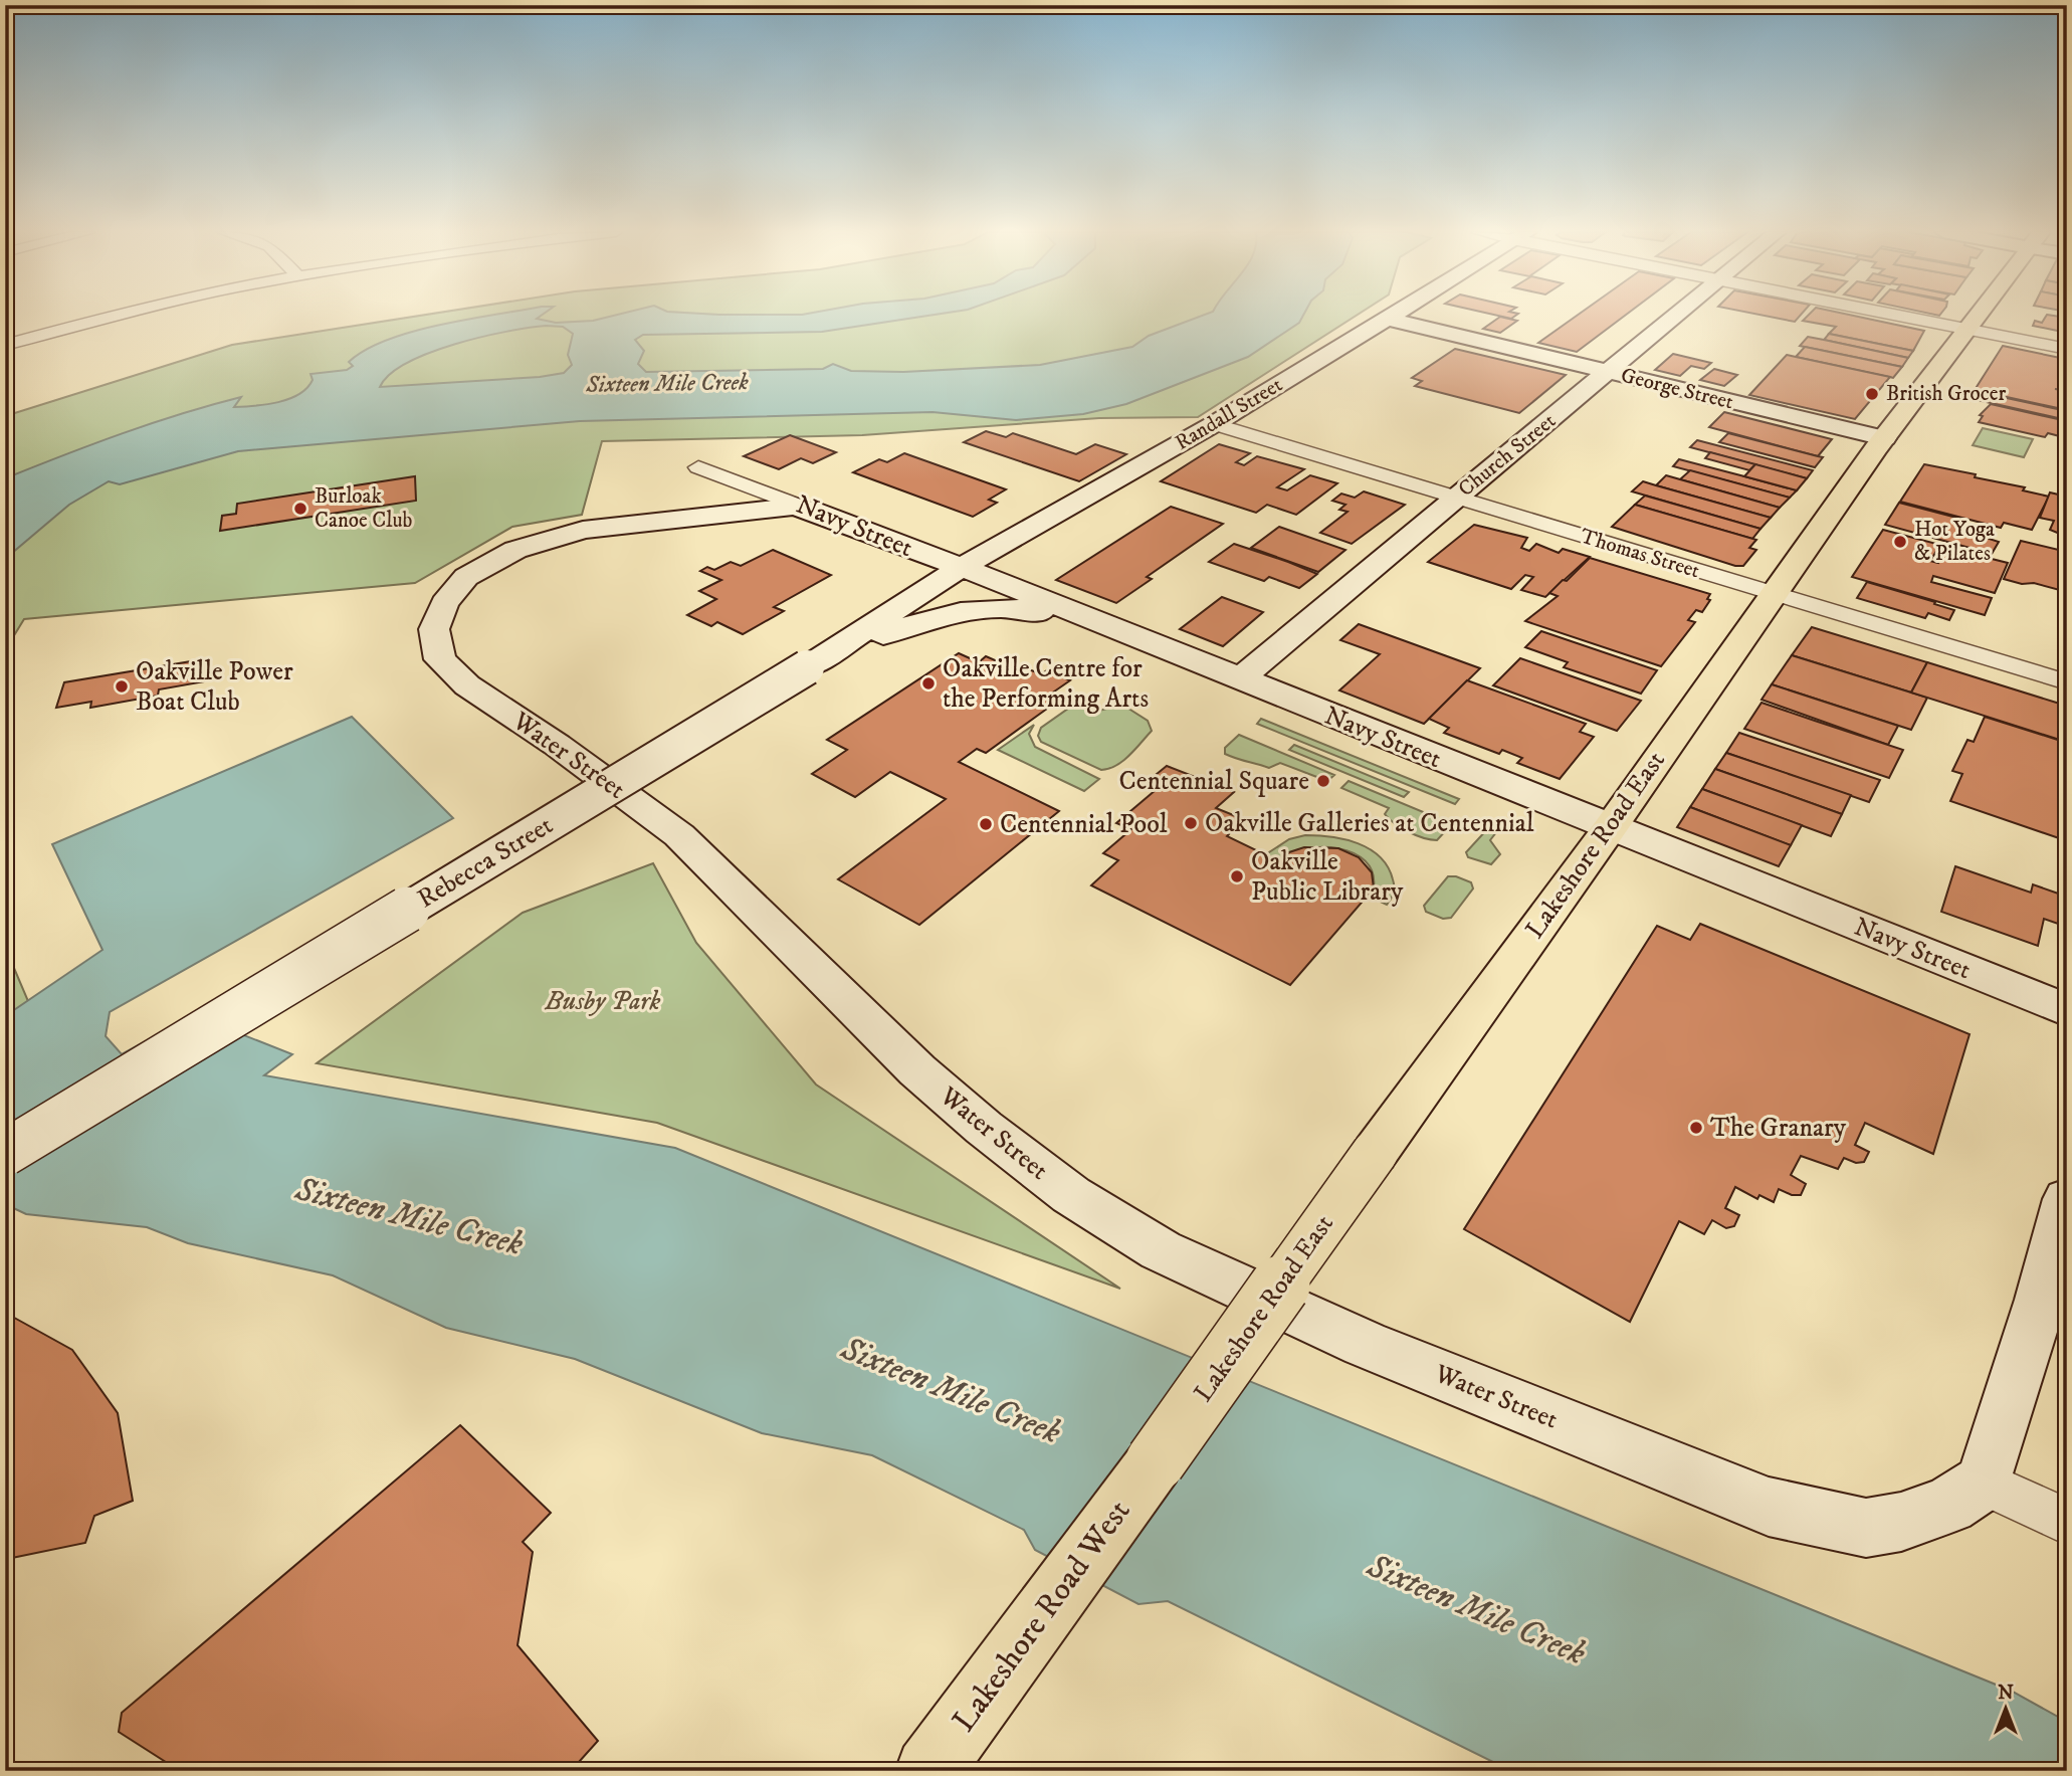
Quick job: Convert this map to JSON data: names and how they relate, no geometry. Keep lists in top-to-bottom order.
{
  "streets": {
    "main road": ["Lakeshore Road East", "Lakeshore Road West"],
    "street": [
      "George Street",
      "Randall Street",
      "Church Street",
      "Navy Street",
      "Thomas Street",
      "Water Street",
      "Rebecca Street"
    ]
  },
  "crossings": [
    ["George Street", "Randall Street"],
    ["George Street", "Church Street"],
    ["George Street", "Lakeshore Road East"],
    ["Randall Street", "Navy Street"],
    ["Randall Street", "Thomas Street"],
    ["Randall Street", "Rebecca Street"],
    ["Church Street", "Navy Street"],
    ["Church Street", "Thomas Street"],
    ["Navy Street", "Water Street"],
    ["Navy Street", "Lakeshore Road East"],
    ["Navy Street", "Rebecca Street"],
    ["Thomas Street", "Lakeshore Road East"],
    ["Lakeshore Road East", "Lakeshore Road West"]
  ],
  "water": ["Sixteen Mile Creek"],
  "parks": ["Busby Park"],
  "places": [
    "British Grocer",
    "Burloak Canoe Club",
    "Hot Yoga & Pilates",
    "Oakville Centre for the Performing Arts",
    "Oakville Power Boat Club",
    "Centennial Square",
    "Oakville Galleries at Centennial",
    "Centennial Pool",
    "Oakville Public Library",
    "The Granary"
  ],
  "north": "top"
}
